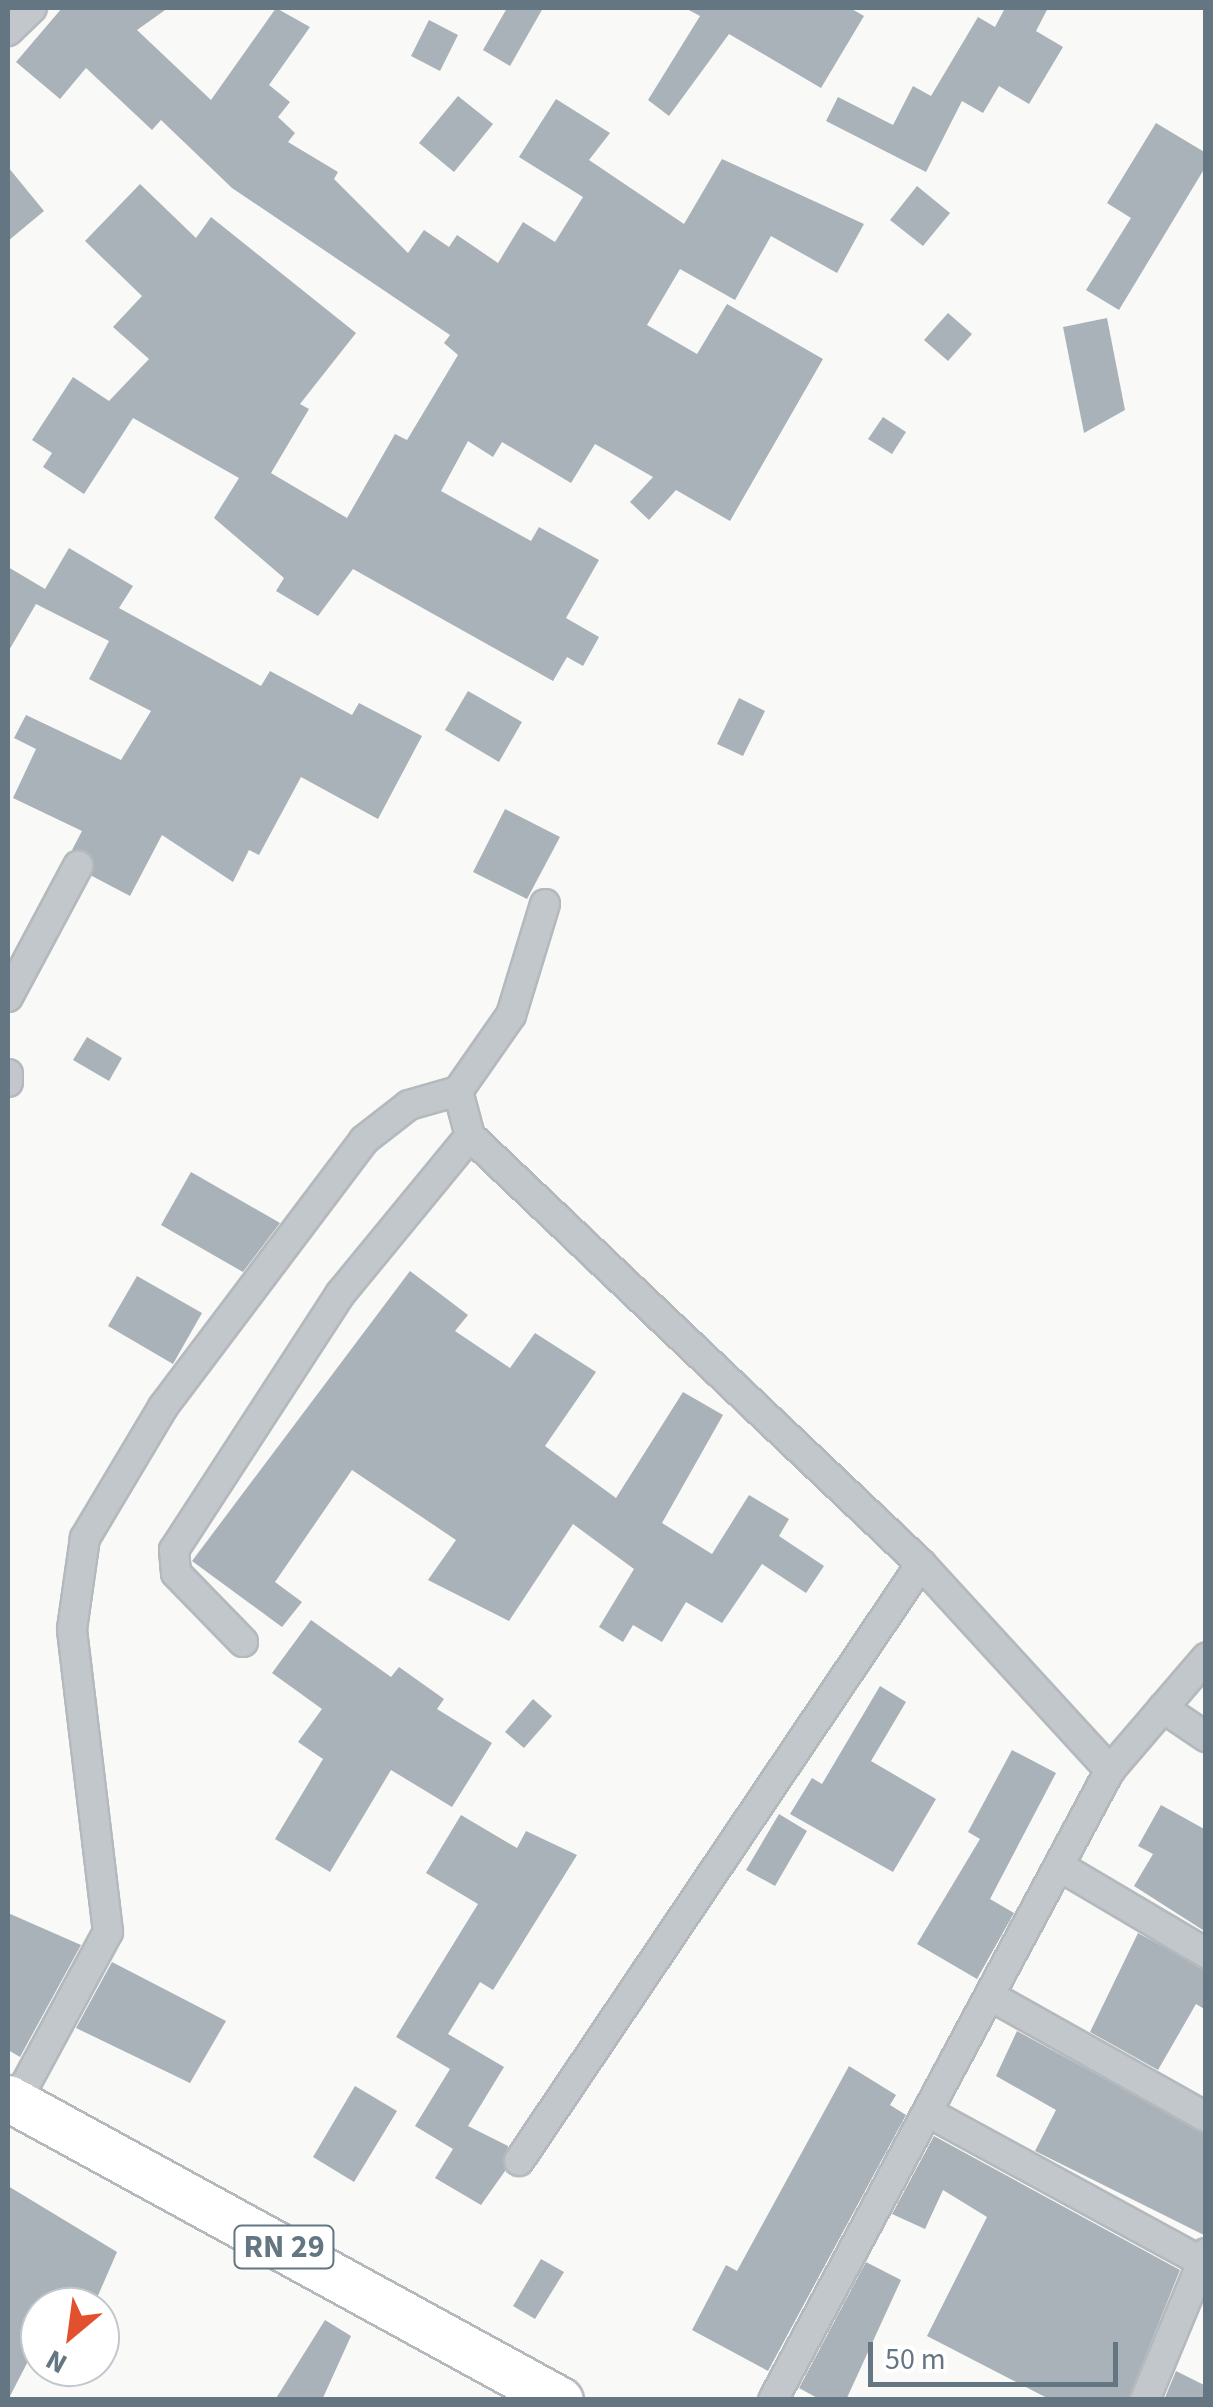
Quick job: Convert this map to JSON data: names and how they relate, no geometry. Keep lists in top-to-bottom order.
{
  "streets": {
    "main road": ["RN 29"]
  },
  "scale_bar": "50 m",
  "north": "bottom left"
}
